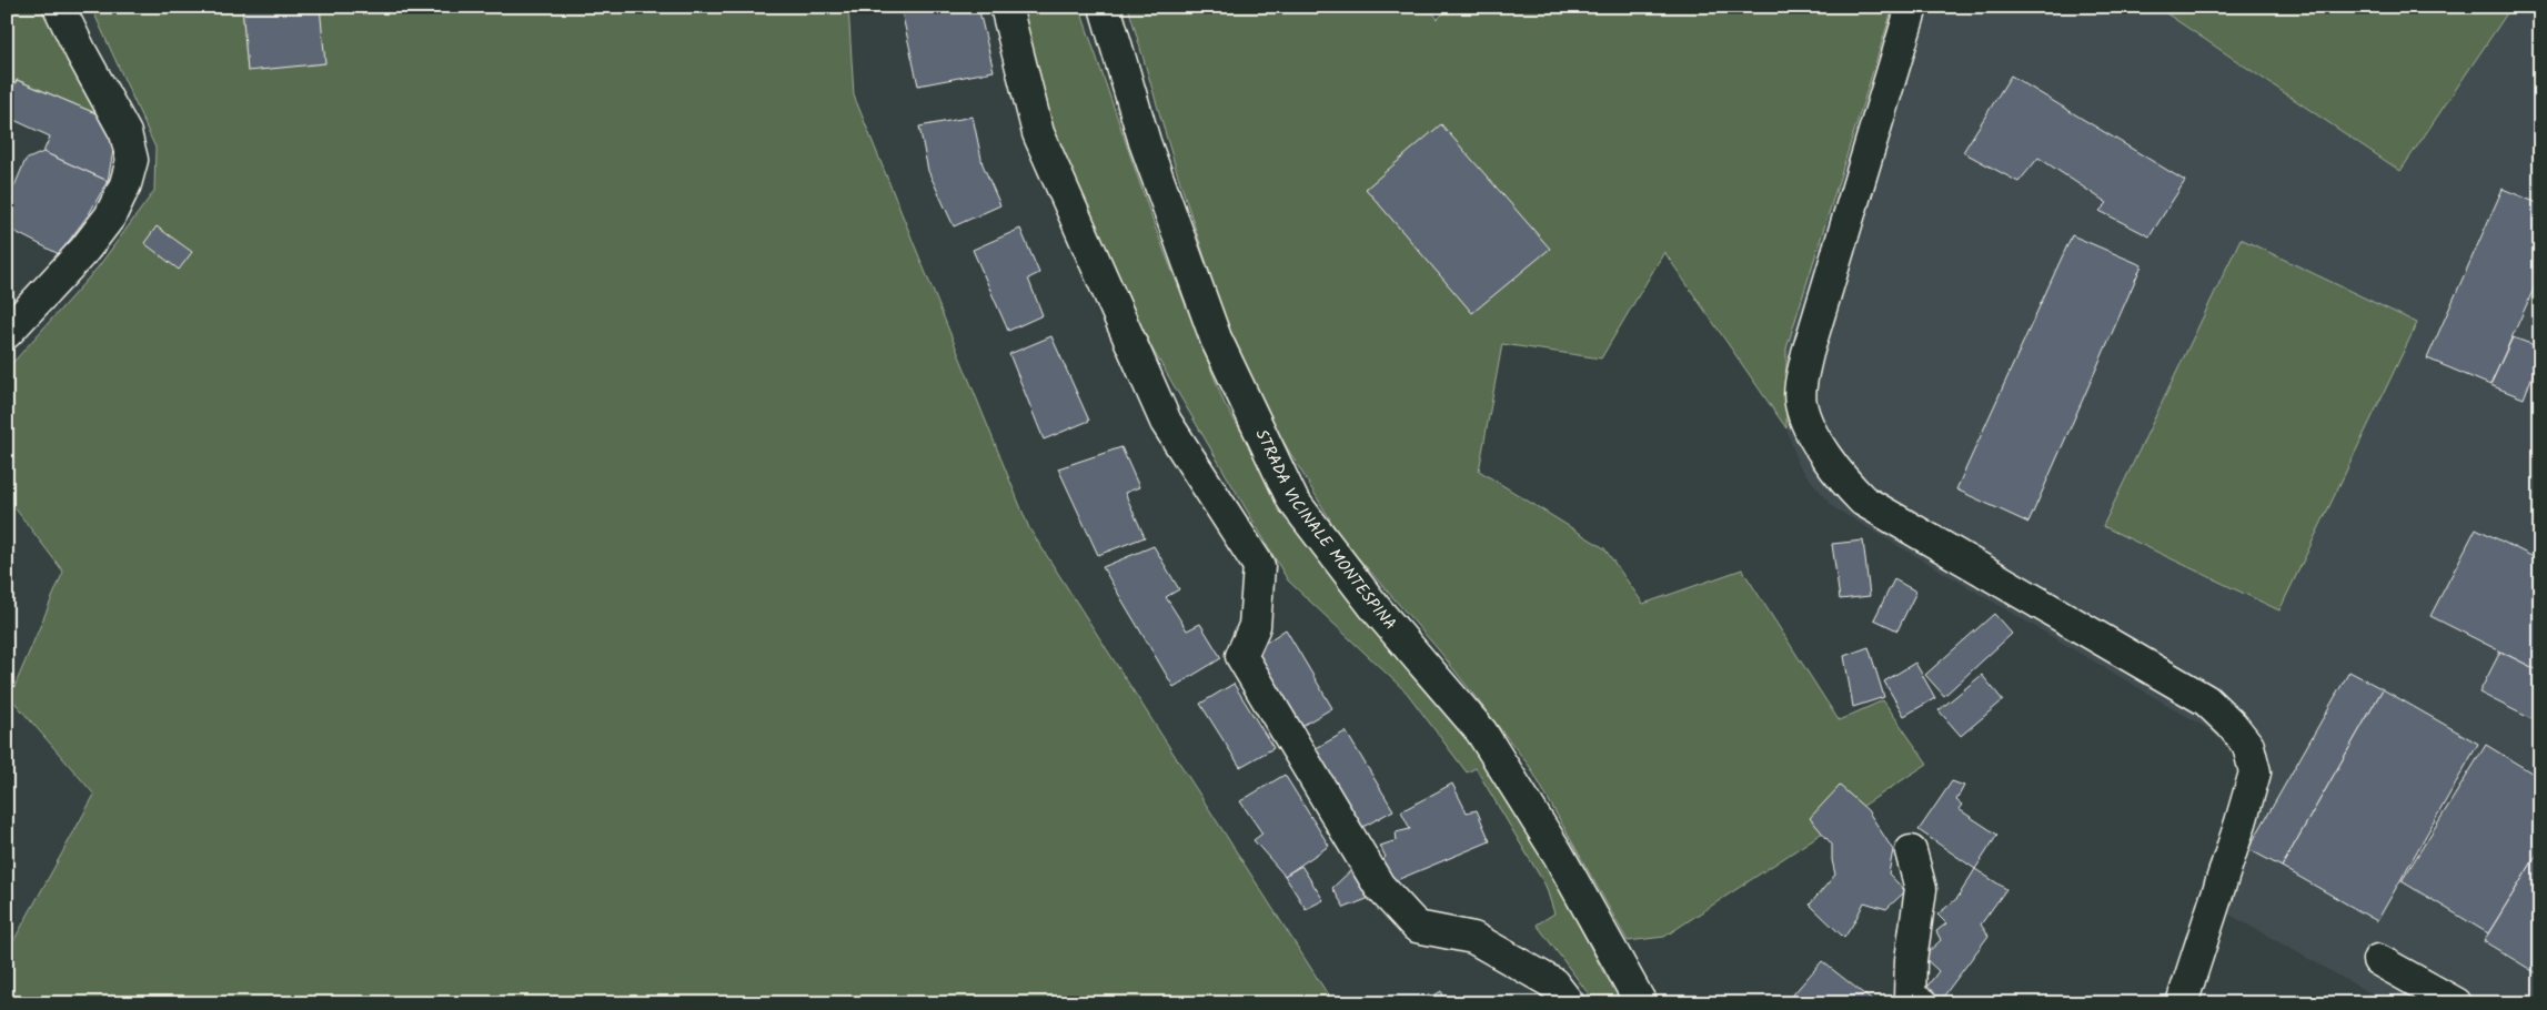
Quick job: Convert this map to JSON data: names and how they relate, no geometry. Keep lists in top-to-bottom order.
{
  "streets": {
    "street": ["STRADA VICINALE MONTESPINA"]
  }
}
